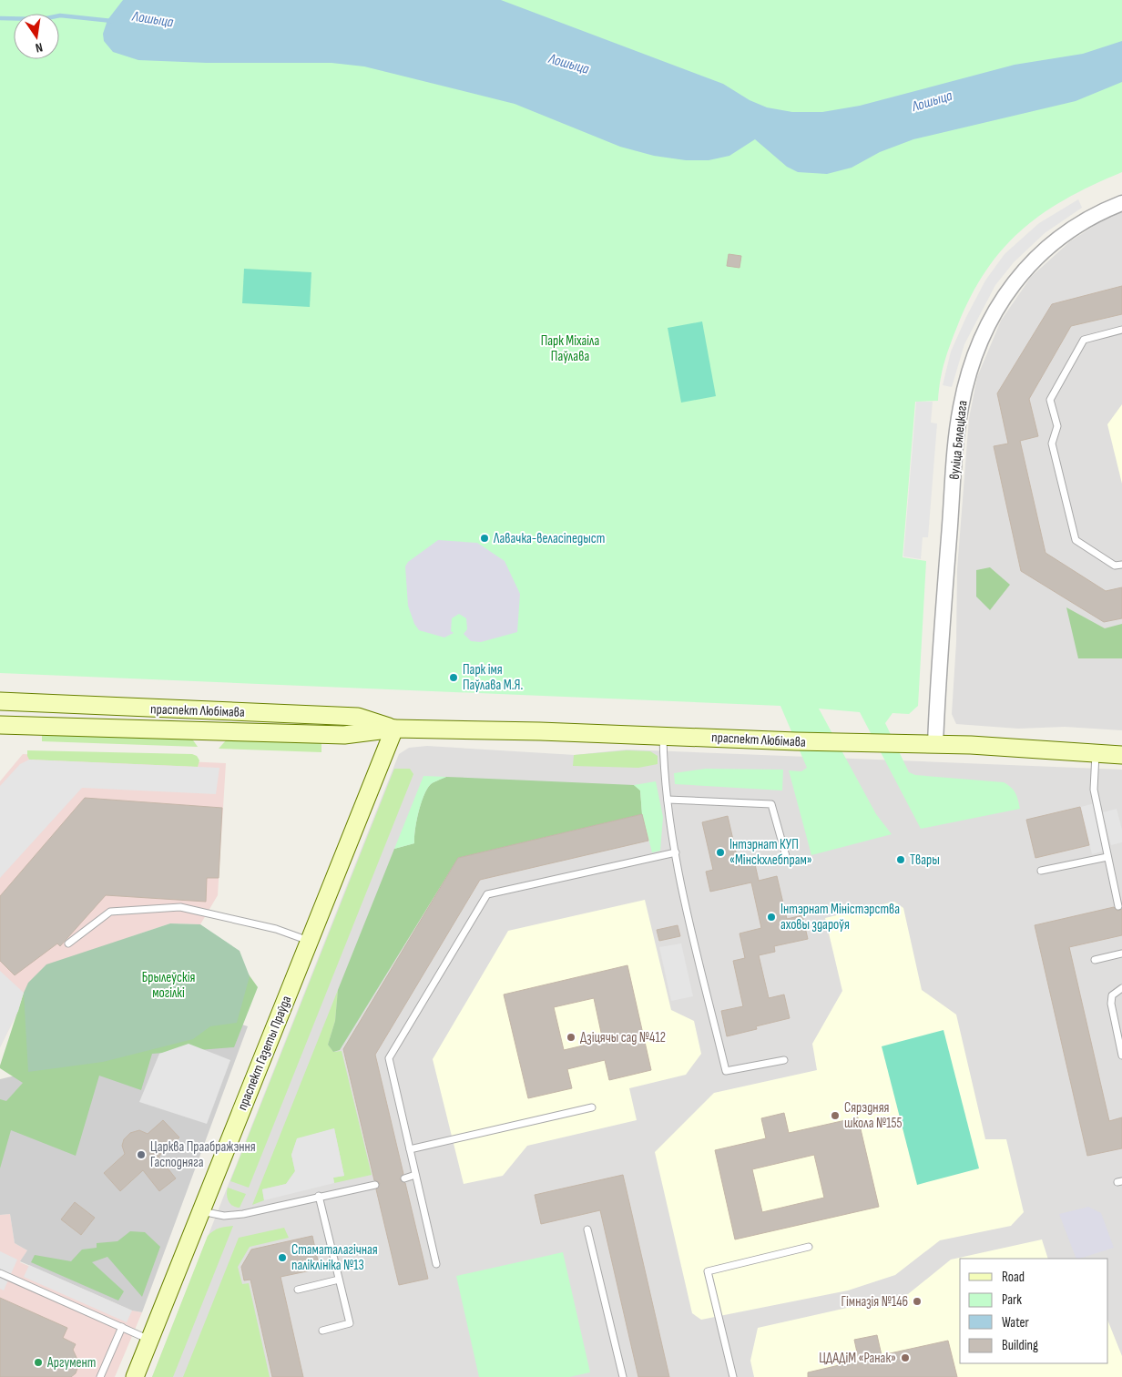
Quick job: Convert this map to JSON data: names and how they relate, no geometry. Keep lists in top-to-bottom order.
{
  "streets": {
    "main road": ["праспект Любімава", "праспект Газеты Праўда"],
    "street": ["вуліца Бялецкага"]
  },
  "crossings": [
    ["вуліца Бялецкага", "праспект Любімава"],
    ["праспект Любімава", "праспект Газеты Праўда"]
  ],
  "water": ["Лошыца"],
  "parks": ["Парк Міхаіла Паўлава", "Брылеўскія могілкі"],
  "places": [
    "Лавачка-веласіпедыст",
    "Парк імя Паўлава М.Я.",
    "Інтэрнат КУП «Мінскхлебпрам»",
    "Твары",
    "Інтэрнат Міністэрства аховы здароўя",
    "Дзіцячы сад №412",
    "Сярэдняя школа №155",
    "Царква Праабражэння Гасподняга",
    "Стаматалагічная паліклініка №13",
    "Гімназія №146",
    "ЦДАДіМ «Ранак»",
    "Аргумент"
  ],
  "legend": [
    "Road",
    "Park",
    "Water",
    "Building"
  ],
  "north": "bottom"
}
